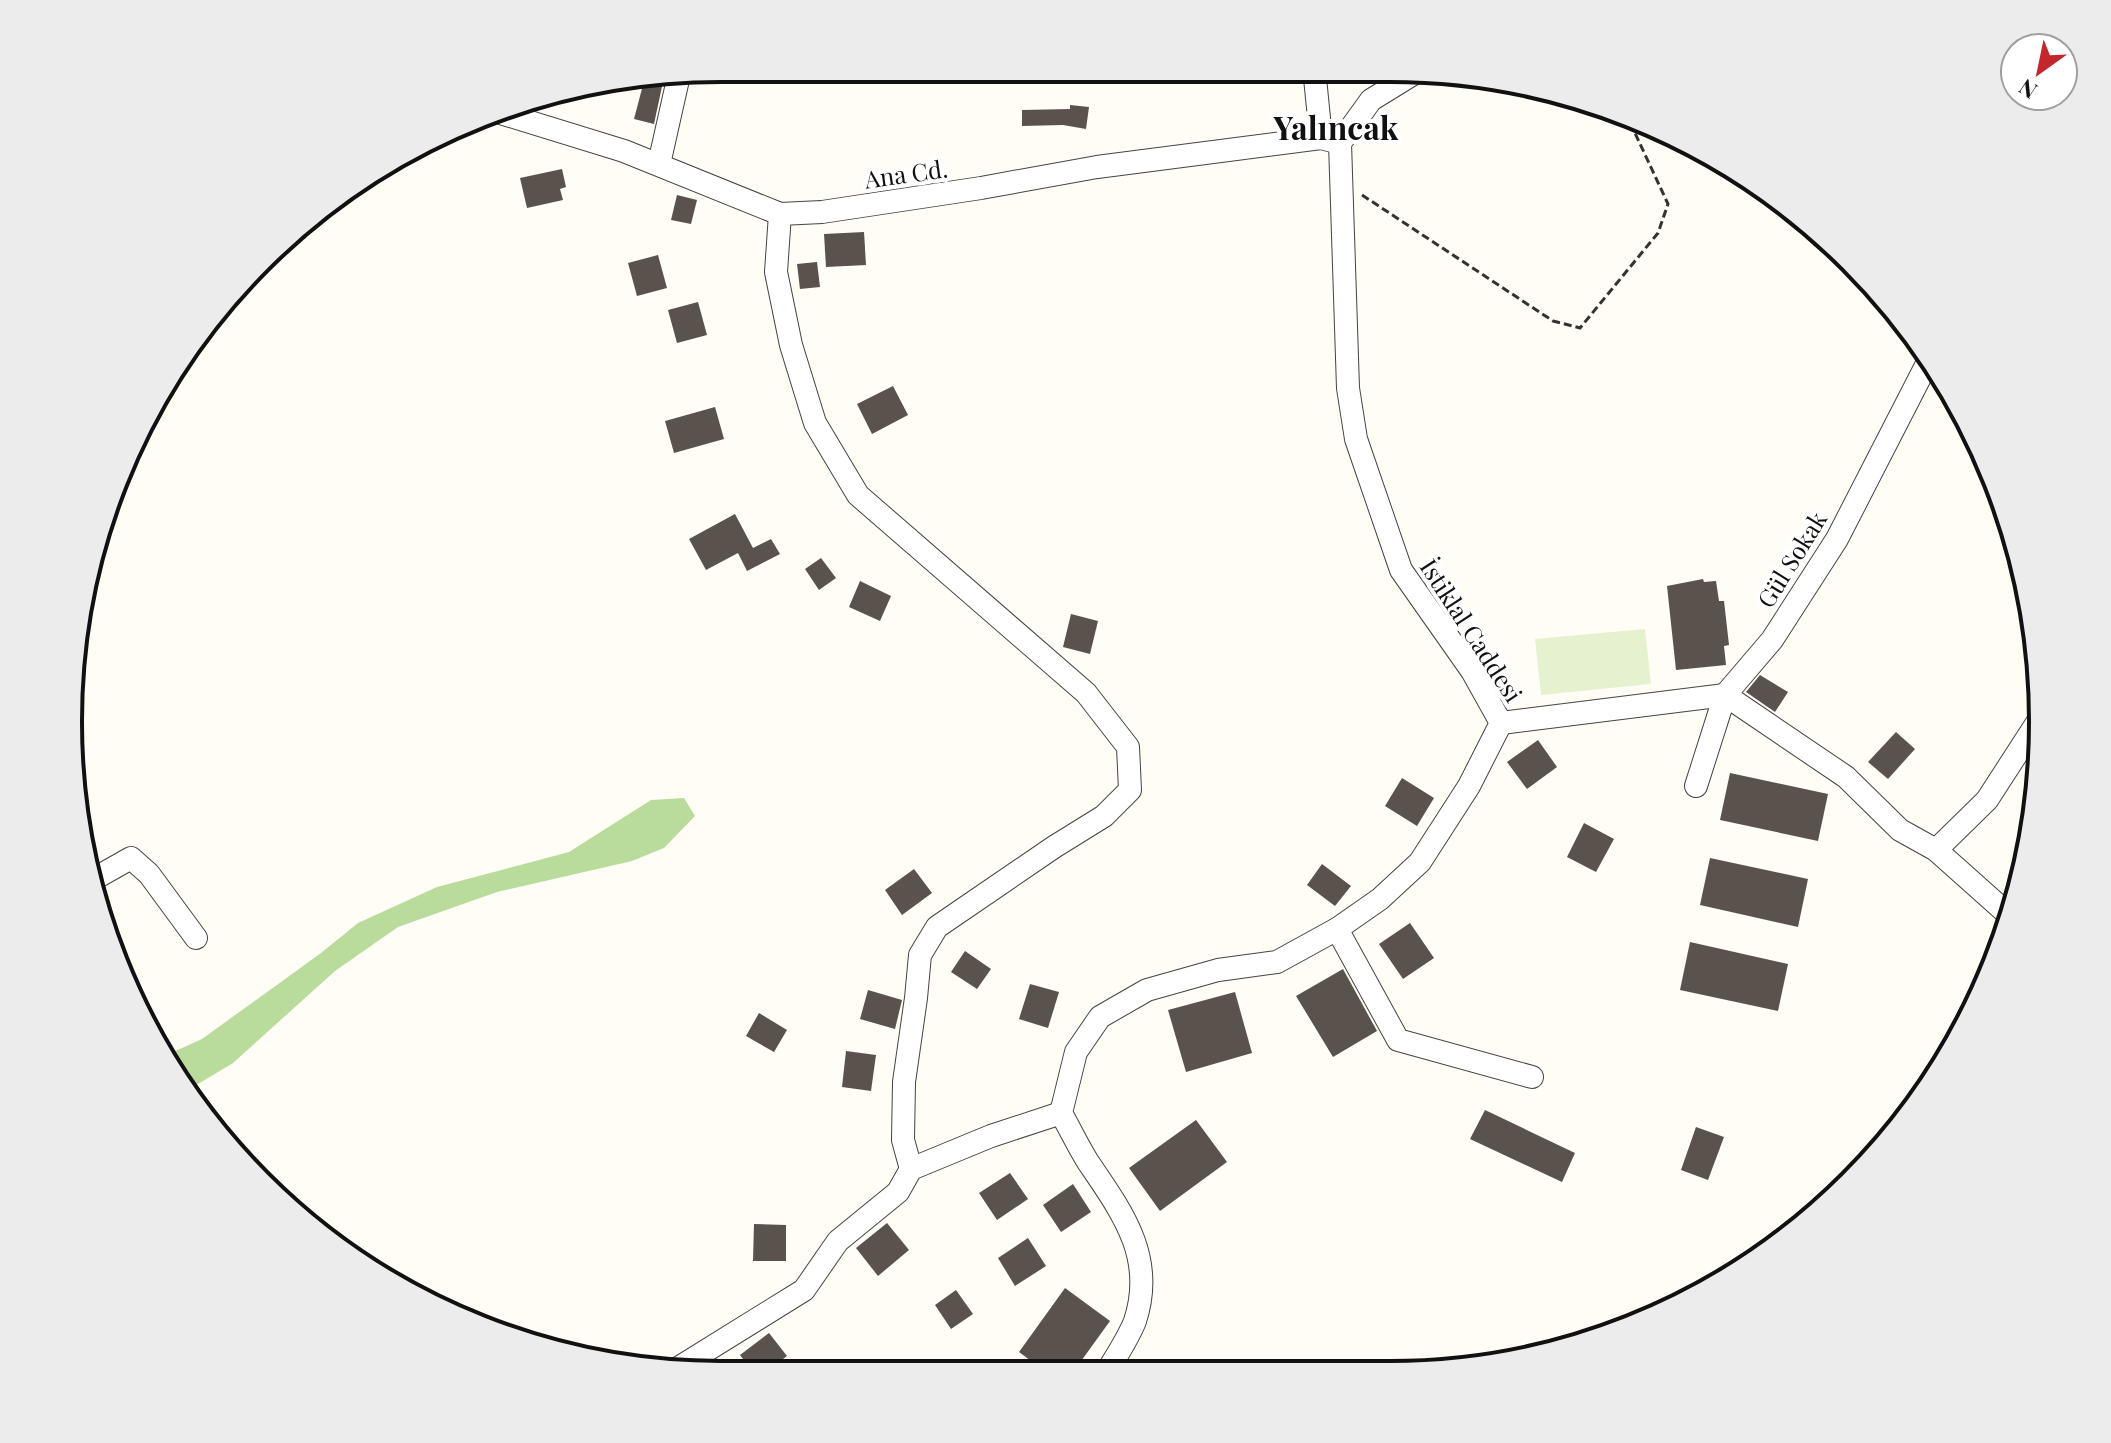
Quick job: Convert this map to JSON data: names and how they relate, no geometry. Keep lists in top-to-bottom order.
{
  "streets": {
    "street": ["Ana Cd.", "Gül Sokak", "İstiklal Caddesi"]
  },
  "crossings": [
    ["Ana Cd.", "İstiklal Caddesi"]
  ],
  "districts": ["Yalıncak"],
  "north": "bottom left"
}
